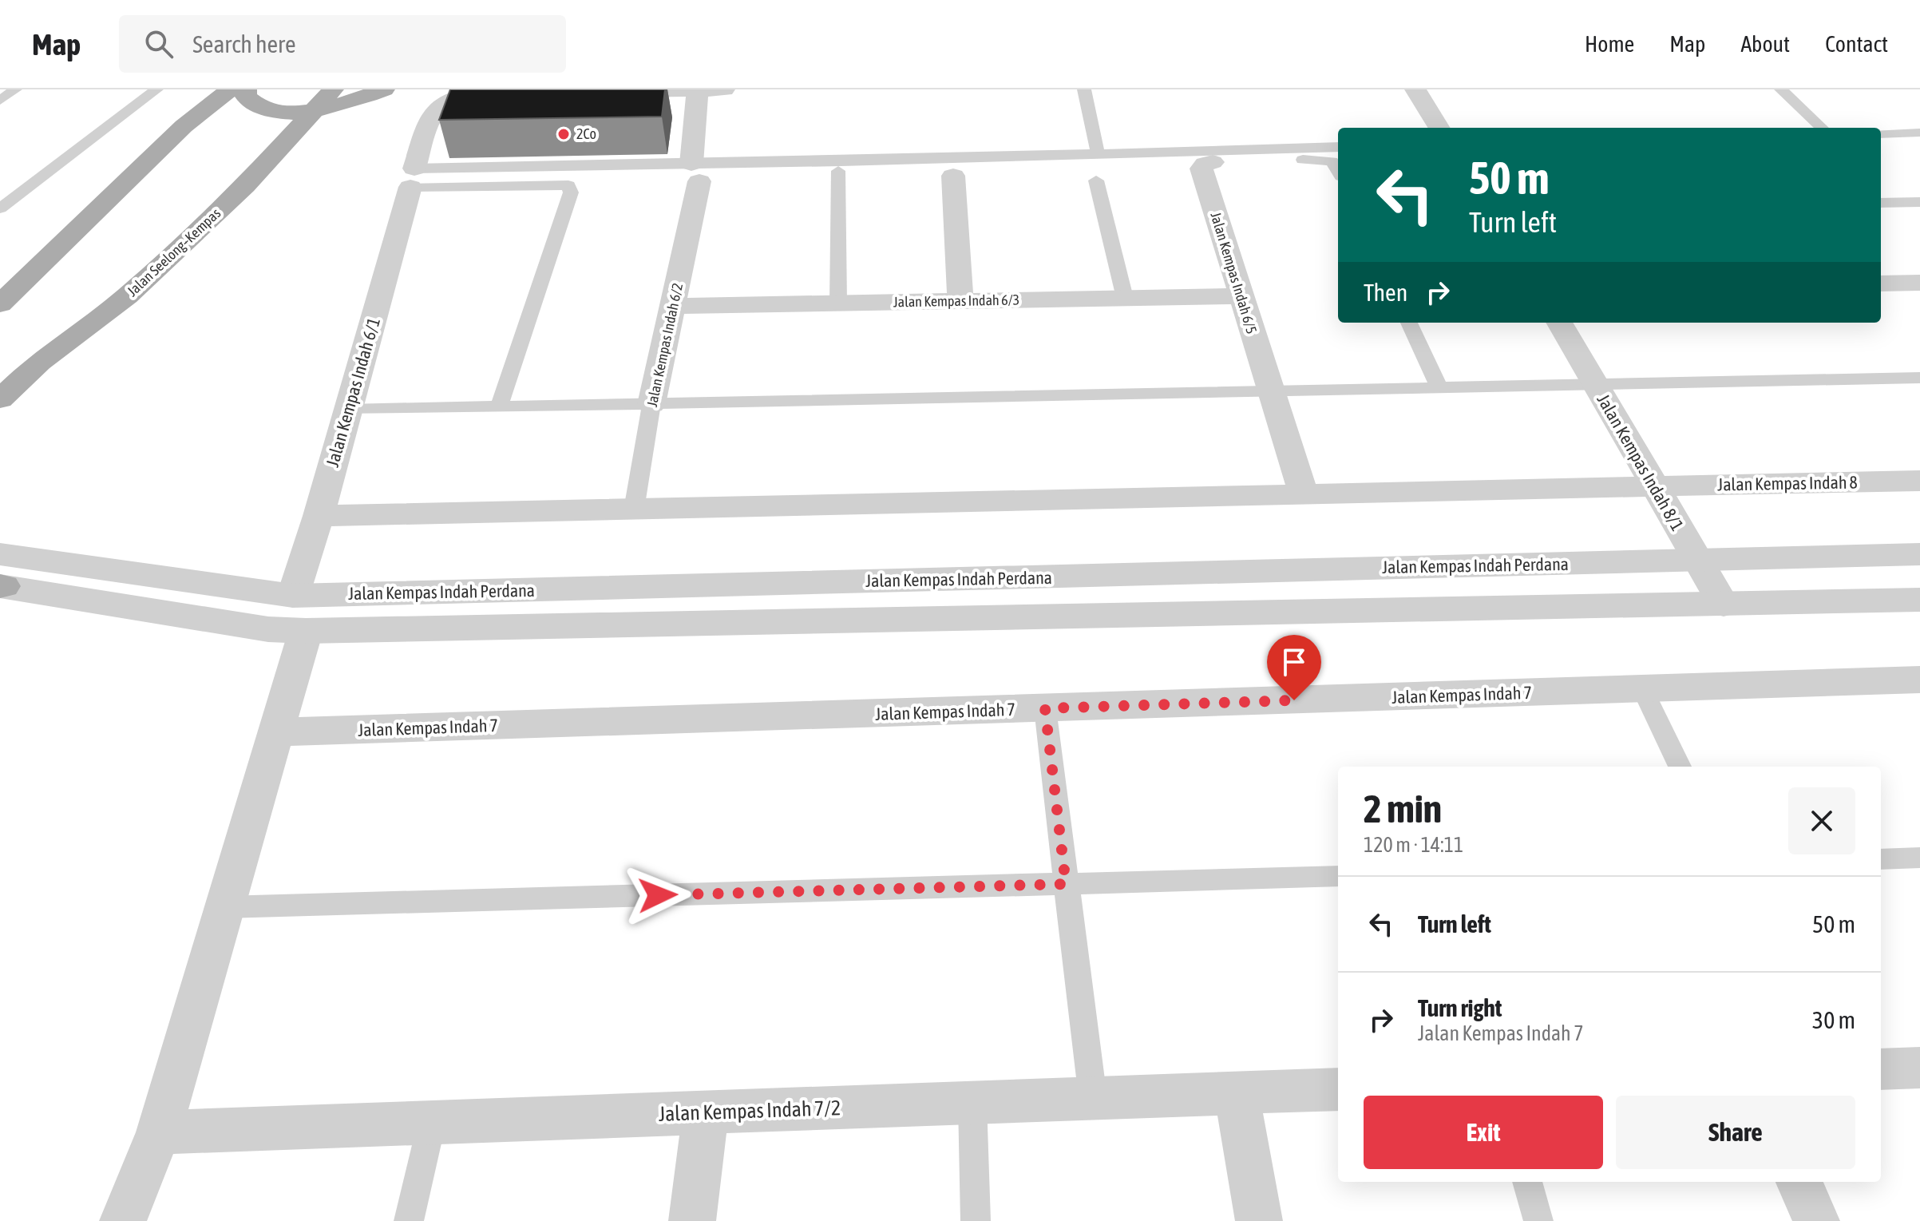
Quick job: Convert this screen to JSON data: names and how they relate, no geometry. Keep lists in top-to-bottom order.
{
  "streets": {
    "main road": ["Jalan Seelong–Kempas"],
    "street": [
      "Jalan Kempas Indah 6/5",
      "Jalan Kempas Indah 6/3",
      "Jalan Kempas Indah 6/2",
      "Jalan Kempas Indah 6/1",
      "Jalan Kempas Indah 8/1",
      "Jalan Kempas Indah 8",
      "Jalan Kempas Indah Perdana",
      "Jalan Kempas Indah 7",
      "Jalan Kempas Indah 7/2"
    ]
  },
  "crossings": [
    ["Jalan Kempas Indah 6/5", "Jalan Kempas Indah 6/3"],
    ["Jalan Kempas Indah 6/5", "Jalan Kempas Indah 8"],
    ["Jalan Kempas Indah 6/3", "Jalan Kempas Indah 6/2"],
    ["Jalan Kempas Indah 6/2", "Jalan Kempas Indah 8"],
    ["Jalan Kempas Indah 6/1", "Jalan Kempas Indah 8"],
    ["Jalan Kempas Indah 6/1", "Jalan Kempas Indah Perdana"],
    ["Jalan Kempas Indah 6/1", "Jalan Kempas Indah 7"],
    ["Jalan Kempas Indah 6/1", "Jalan Kempas Indah 7/2"],
    ["Jalan Kempas Indah 8/1", "Jalan Kempas Indah 8"],
    ["Jalan Kempas Indah 8/1", "Jalan Kempas Indah Perdana"]
  ],
  "places": ["2Co"],
  "page": {
    "header": "Map",
    "search": "Search here",
    "nav": [
      "Home",
      "Map",
      "About",
      "Contact"
    ],
    "turn": ["50 m", "Turn left"],
    "then": "Then",
    "heading": ["2 min", "120 m · 14:11"],
    "list": [
      {
        "name": "Turn left",
        "value": "50 m"
      },
      {
        "name": "Turn right",
        "note": "Jalan Kempas Indah 7",
        "value": "30 m"
      }
    ],
    "buttons": ["Exit", "Share"]
  }
}
